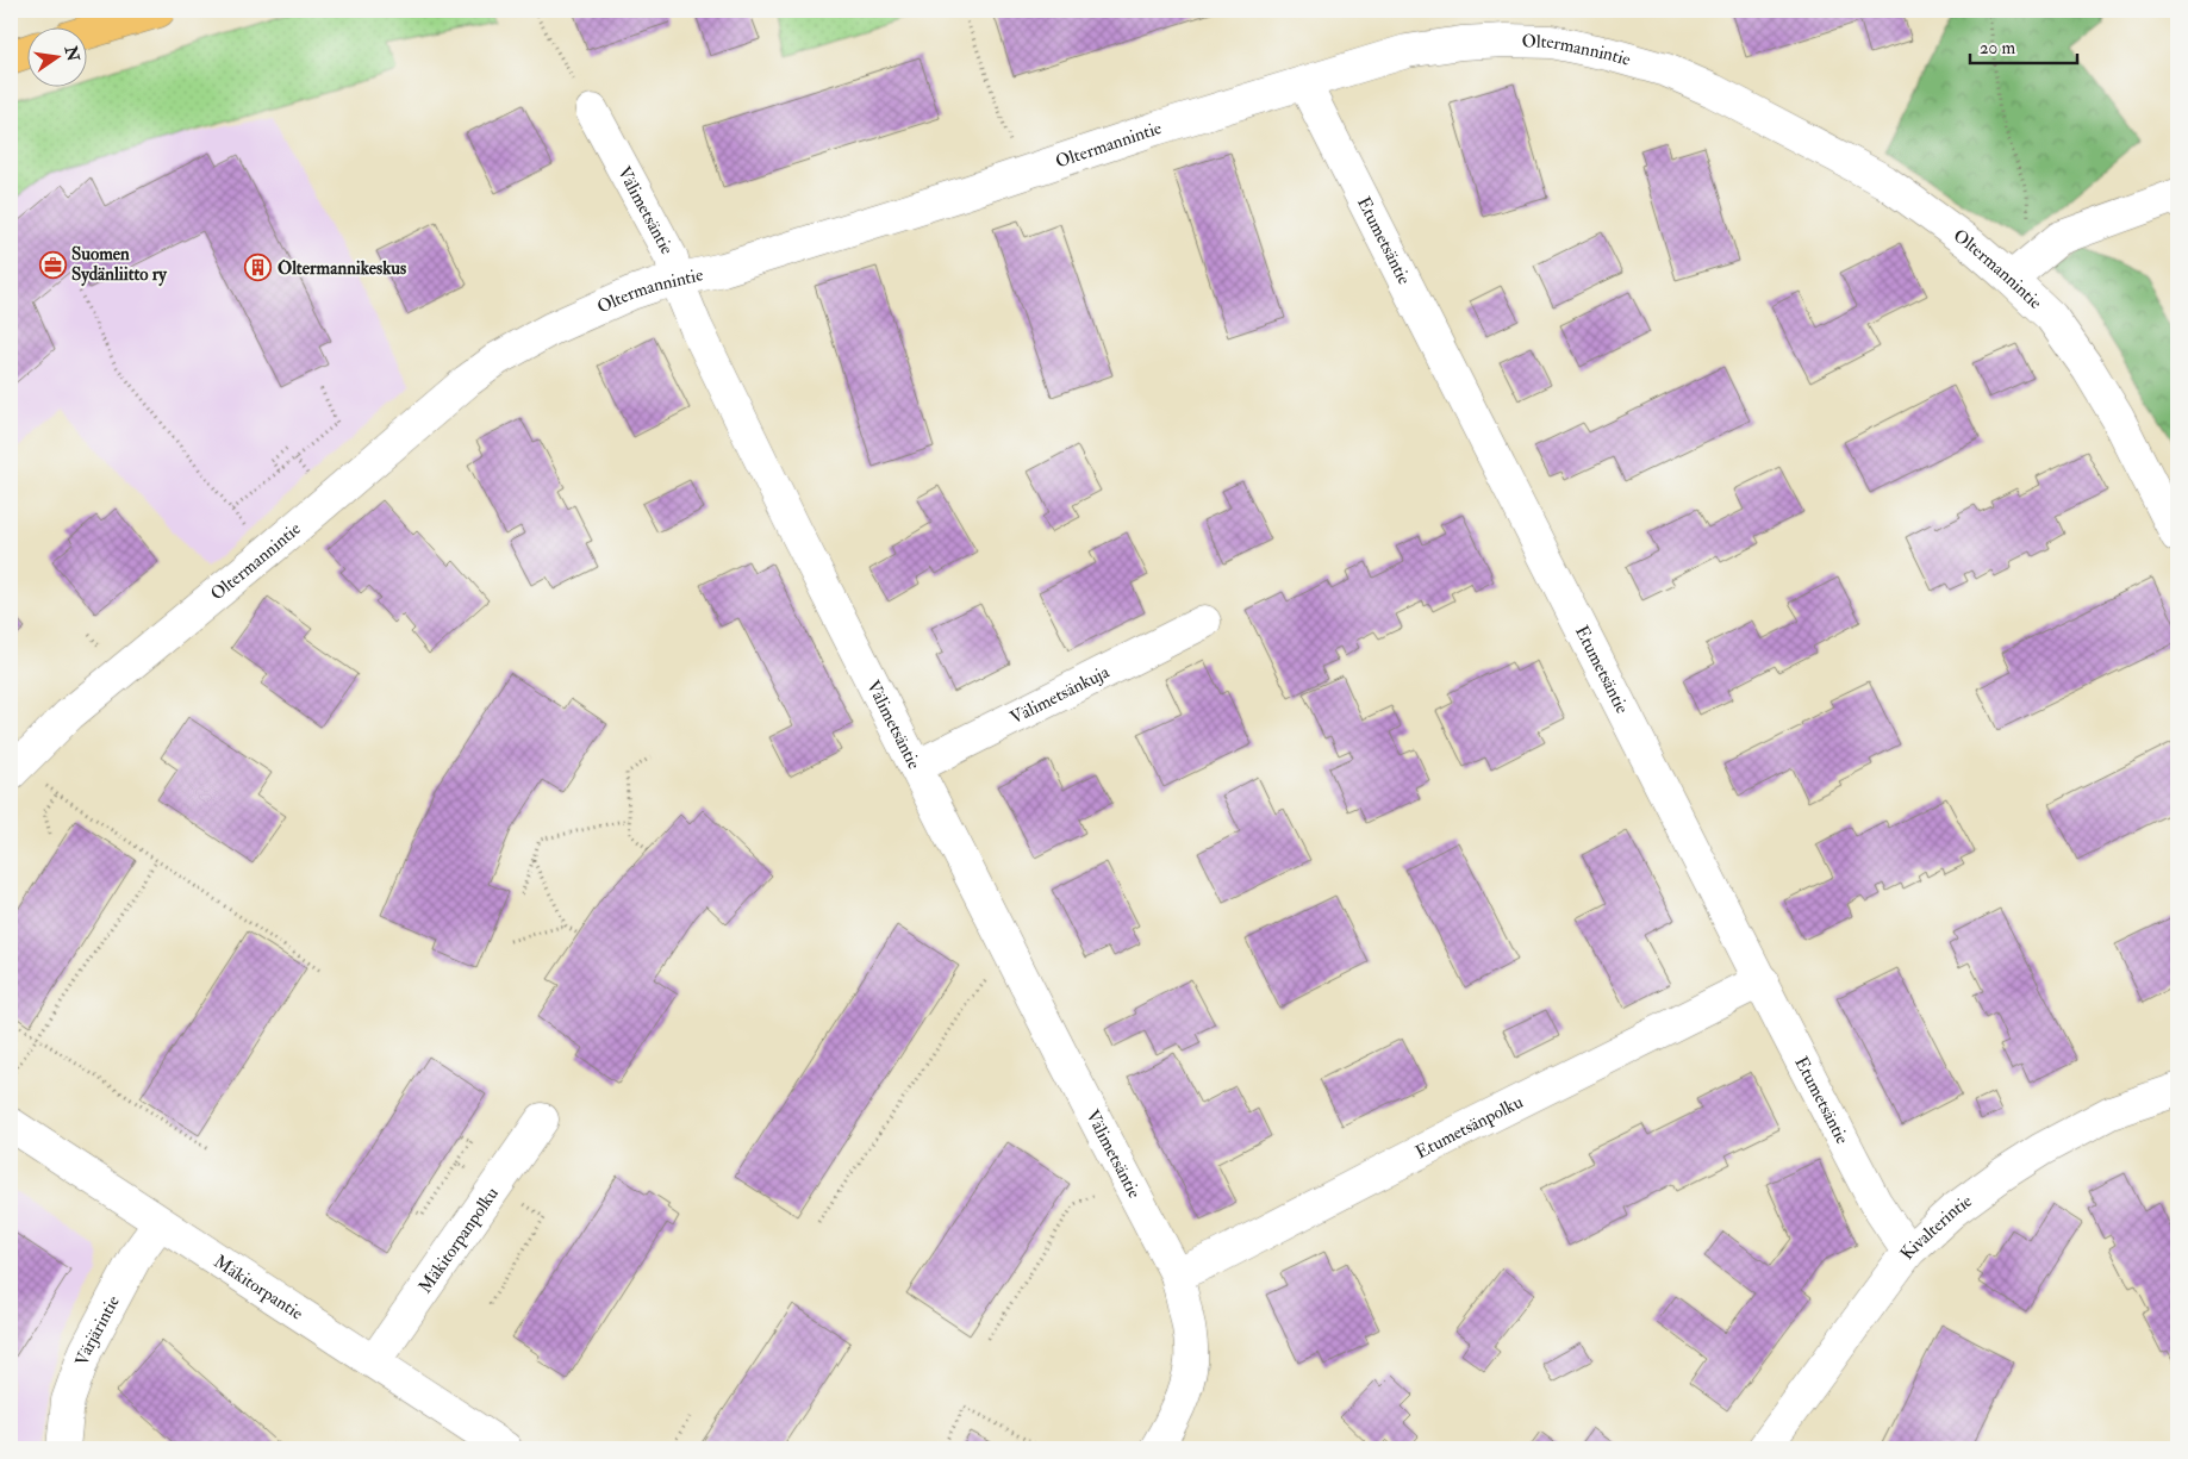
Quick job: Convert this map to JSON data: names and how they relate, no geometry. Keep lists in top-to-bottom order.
{
  "streets": {
    "street": [
      "Oltermannintie",
      "Välimetsäntie",
      "Etumetsäntie",
      "Välimetsänkuja",
      "Etumetsänpolku",
      "Kivalterintie",
      "Mäkitorpanpolku",
      "Mäkitorpantie",
      "Värjärintie"
    ]
  },
  "crossings": [
    ["Oltermannintie", "Välimetsäntie"],
    ["Oltermannintie", "Etumetsäntie"],
    ["Välimetsäntie", "Välimetsänkuja"],
    ["Välimetsäntie", "Etumetsänpolku"],
    ["Etumetsäntie", "Etumetsänpolku"],
    ["Etumetsäntie", "Kivalterintie"],
    ["Mäkitorpanpolku", "Mäkitorpantie"],
    ["Mäkitorpantie", "Värjärintie"]
  ],
  "places": {
    "office": ["Suomen Sydänliitto ry"],
    "building": ["Oltermannikeskus"]
  },
  "scale_bar": "20 m",
  "north": "right"
}
